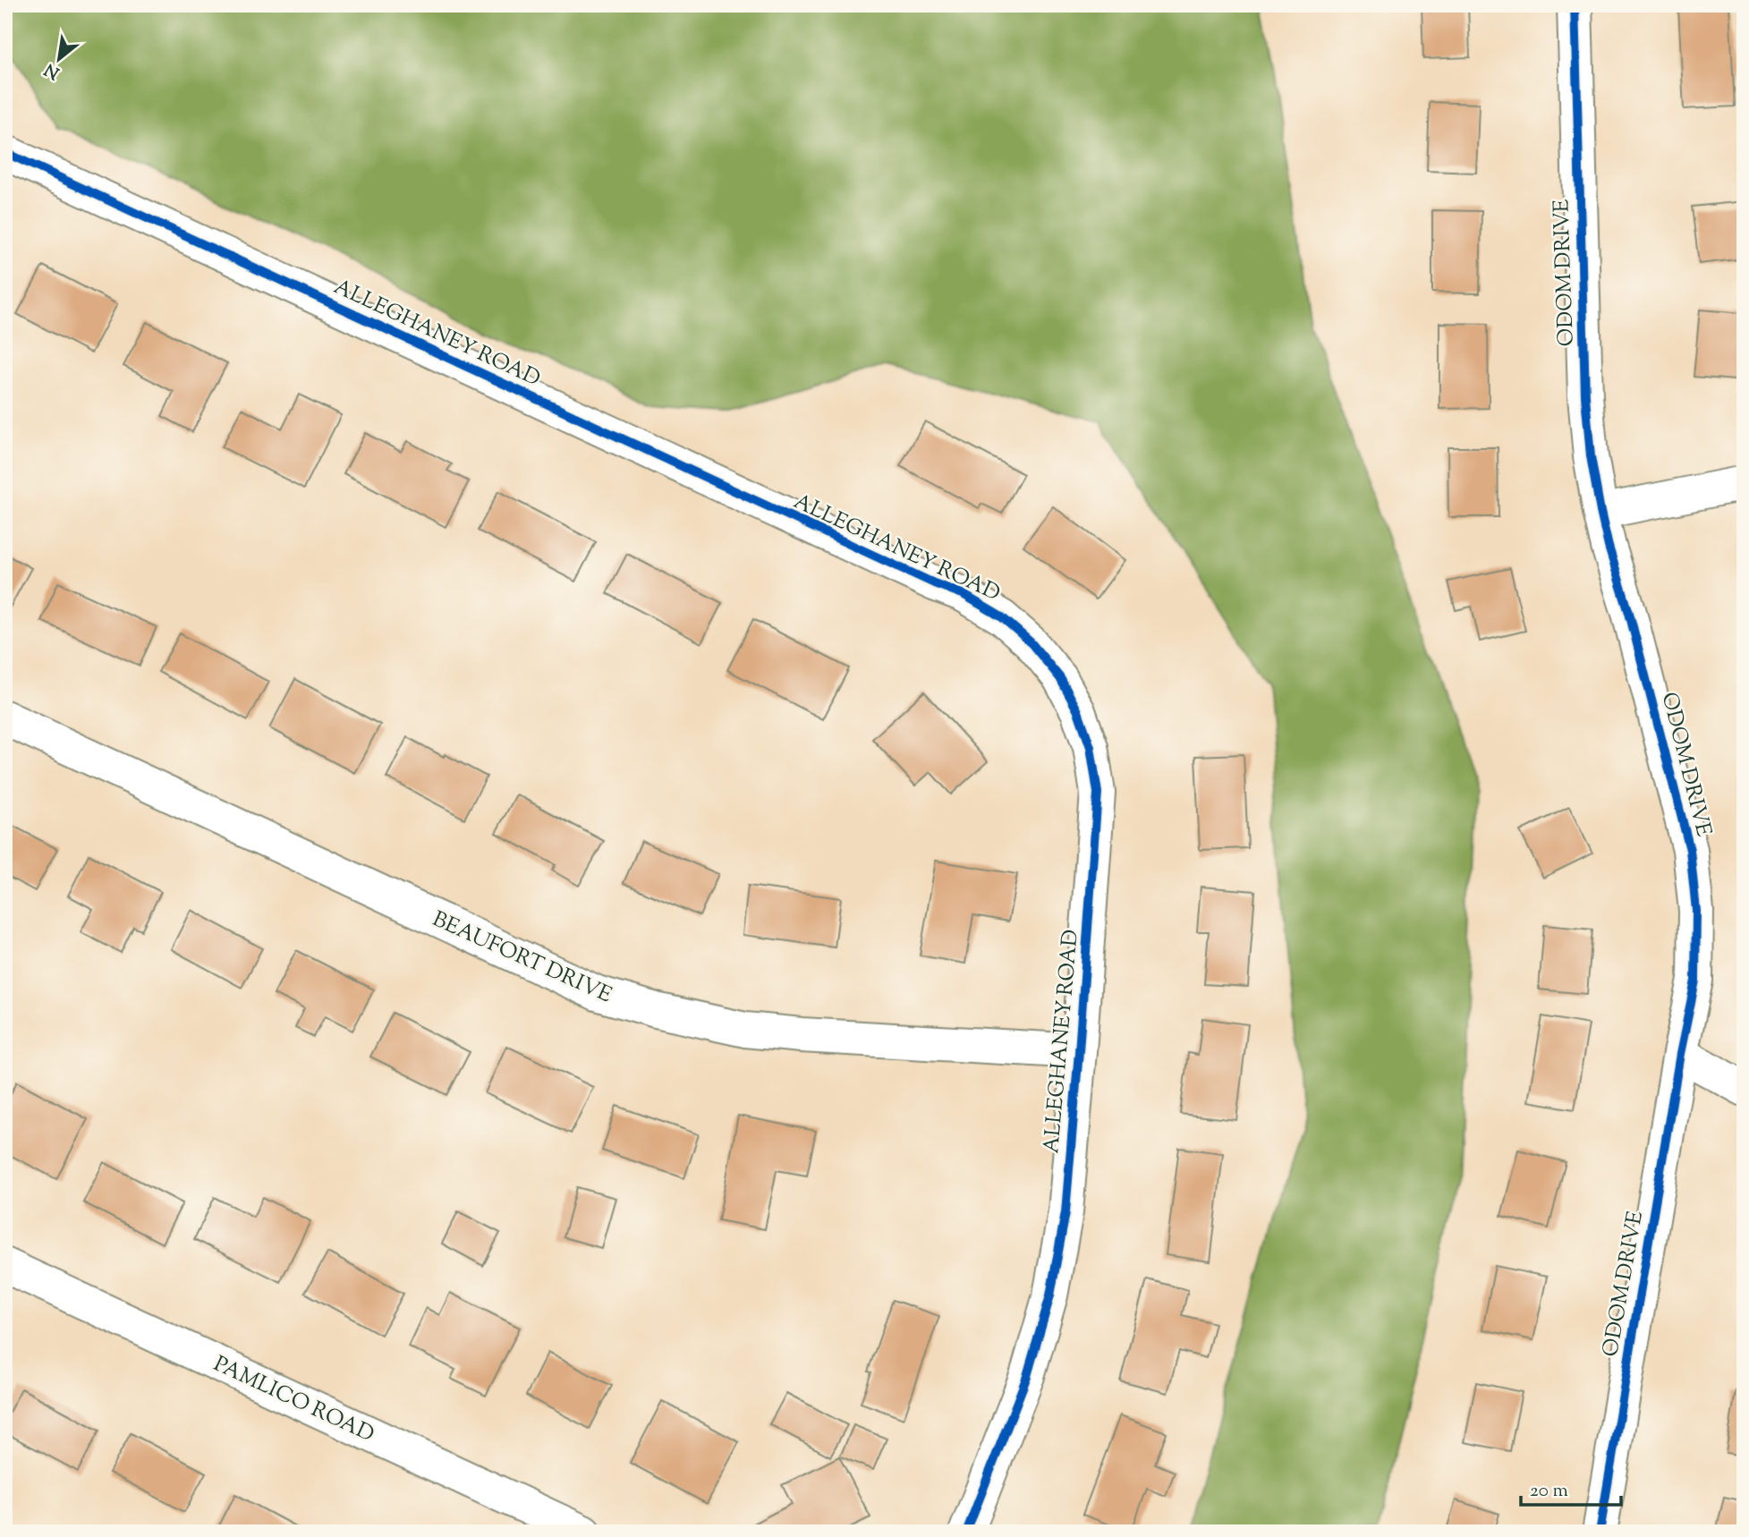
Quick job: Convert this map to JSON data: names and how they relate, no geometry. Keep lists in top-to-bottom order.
{
  "streets": {
    "street": [
      "ODOM DRIVE",
      "ALLEGHANEY ROAD",
      "BEAUFORT DRIVE",
      "PAMLICO ROAD"
    ]
  },
  "crossings": [
    ["ALLEGHANEY ROAD", "BEAUFORT DRIVE"]
  ],
  "scale_bar": "20 m",
  "north": "bottom left"
}
